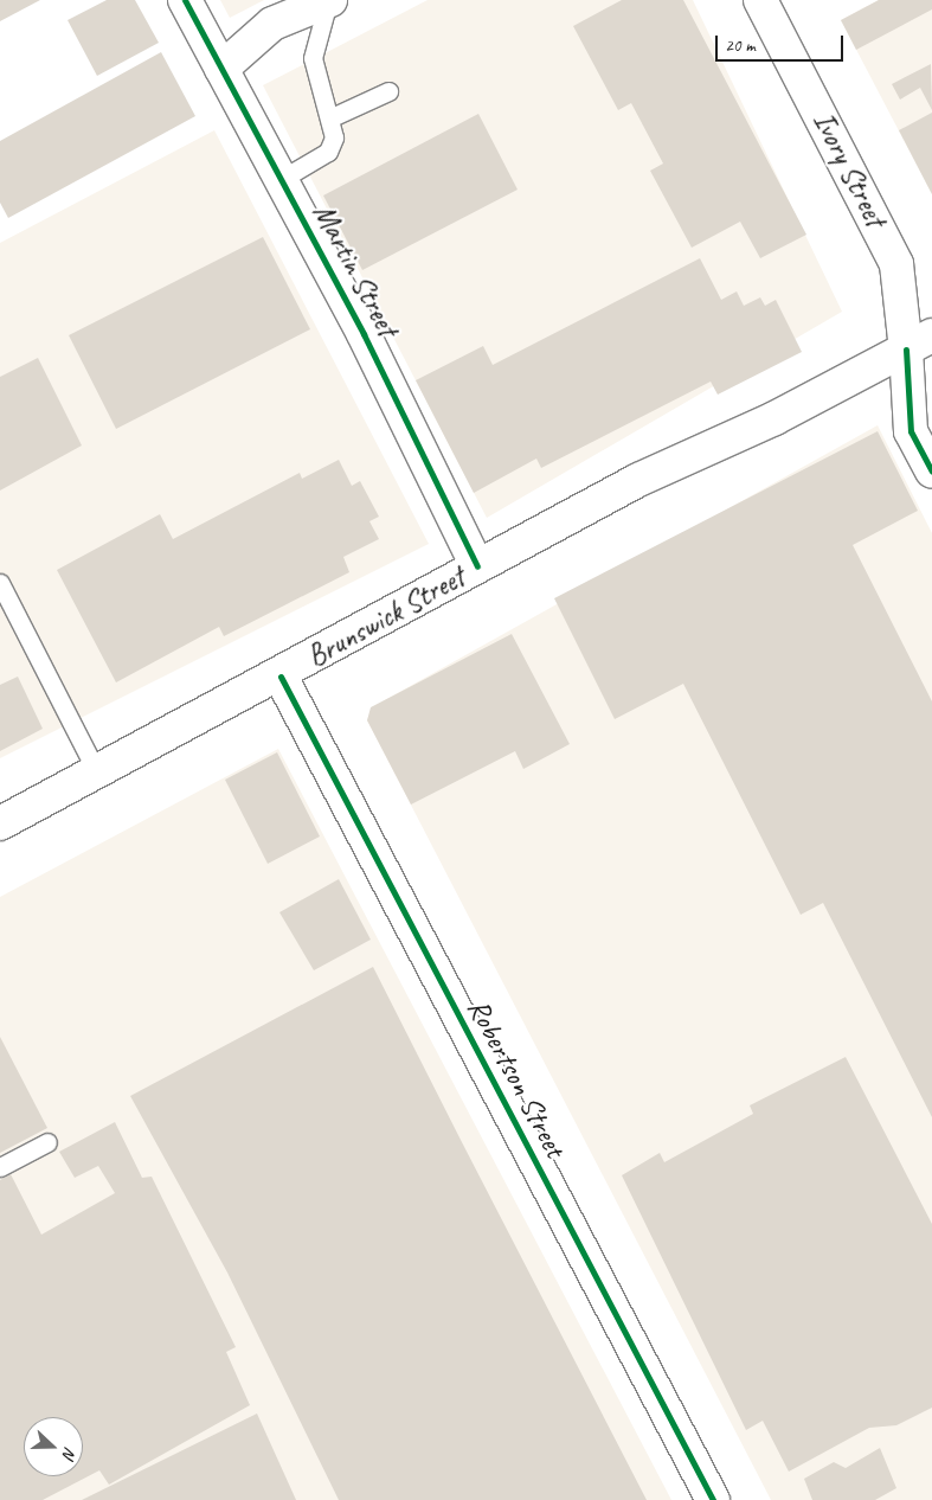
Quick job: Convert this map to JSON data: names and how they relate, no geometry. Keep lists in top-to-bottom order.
{
  "streets": {
    "street": [
      "Ivory Street",
      "Martin Street",
      "Brunswick Street",
      "Robertson Street"
    ]
  },
  "crossings": [
    ["Ivory Street", "Brunswick Street"],
    ["Martin Street", "Brunswick Street"],
    ["Brunswick Street", "Robertson Street"]
  ],
  "scale_bar": "20 m",
  "north": "right"
}
